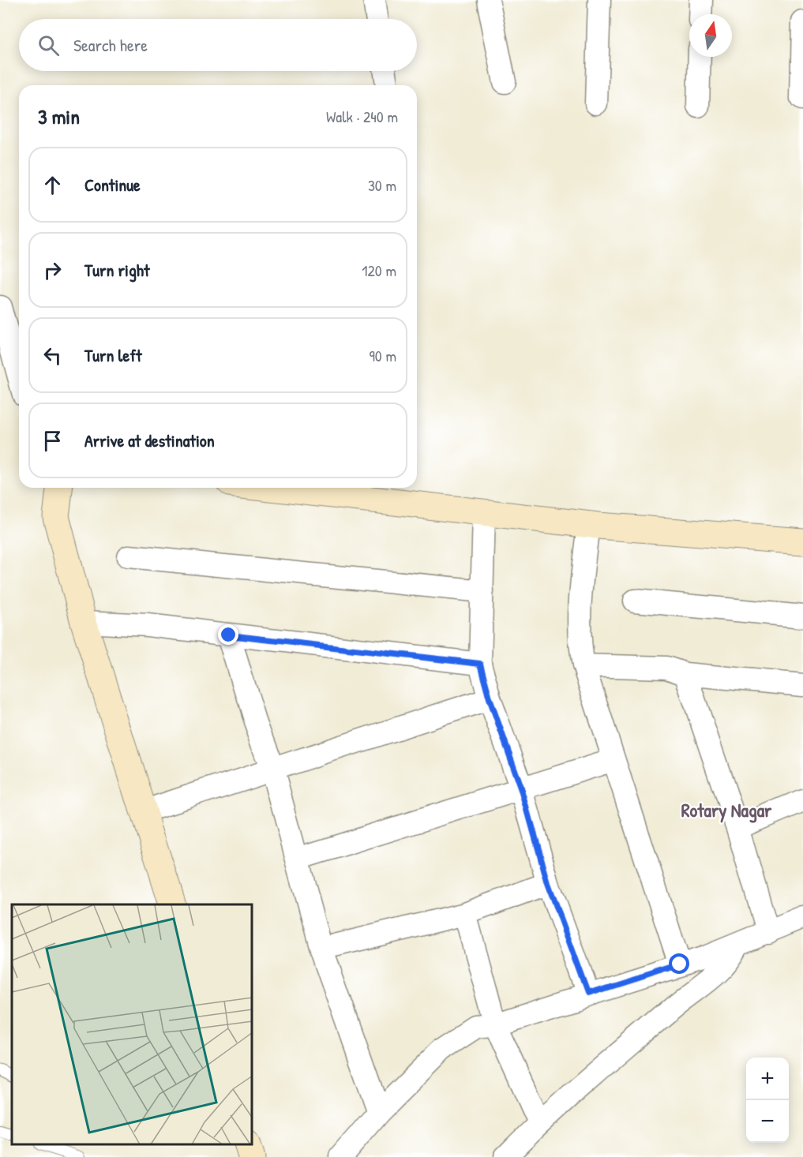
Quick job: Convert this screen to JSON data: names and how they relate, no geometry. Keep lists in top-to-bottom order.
{
  "districts": ["Rotary Nagar"],
  "north": "top",
  "page": {
    "search": "Search here",
    "heading": ["3 min", "Walk · 240 m"],
    "list": [
      ["Continue", "30 m"],
      ["Turn right", "120 m"],
      ["Turn left", "90 m"],
      "Arrive at destination"
    ],
    "map_buttons": ["+", "−"]
  }
}
